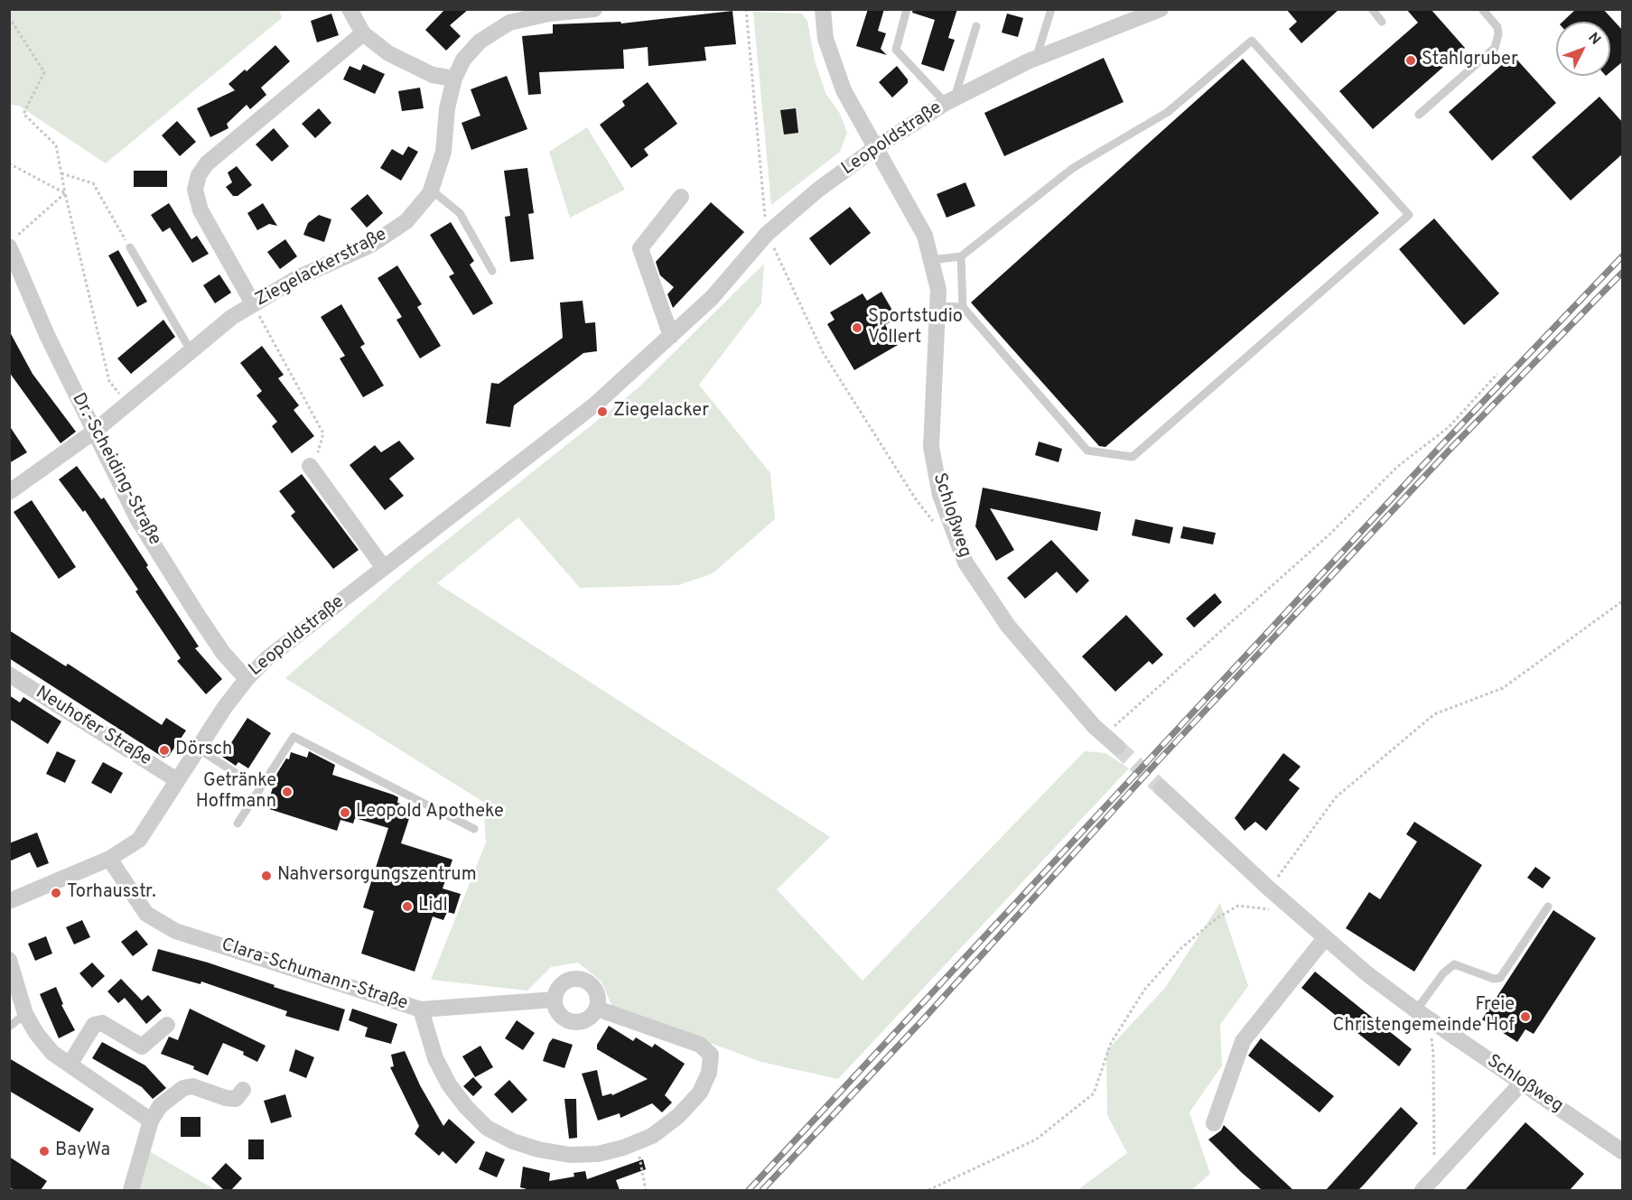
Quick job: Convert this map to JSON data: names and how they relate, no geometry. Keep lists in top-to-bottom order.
{
  "streets": {
    "street": [
      "Leopoldstraße",
      "Ziegelackerstraße",
      "Dr.-Scheiding-Straße",
      "Schloßweg",
      "Neuhofer Straße",
      "Clara-Schumann-Straße"
    ]
  },
  "crossings": [
    ["Leopoldstraße", "Dr.-Scheiding-Straße"],
    ["Leopoldstraße", "Schloßweg"],
    ["Leopoldstraße", "Neuhofer Straße"],
    ["Leopoldstraße", "Clara-Schumann-Straße"],
    ["Ziegelackerstraße", "Dr.-Scheiding-Straße"]
  ],
  "places": [
    "Stahlgruber",
    "Sportstudio Vollert",
    "Ziegelacker",
    "Dörsch",
    "Getränke Hoffmann",
    "Leopold Apotheke",
    "Nahversorgungszentrum",
    "Torhausstr.",
    "Lidl",
    "Freie Christengemeinde Hof",
    "BayWa"
  ],
  "north": "top right"
}
